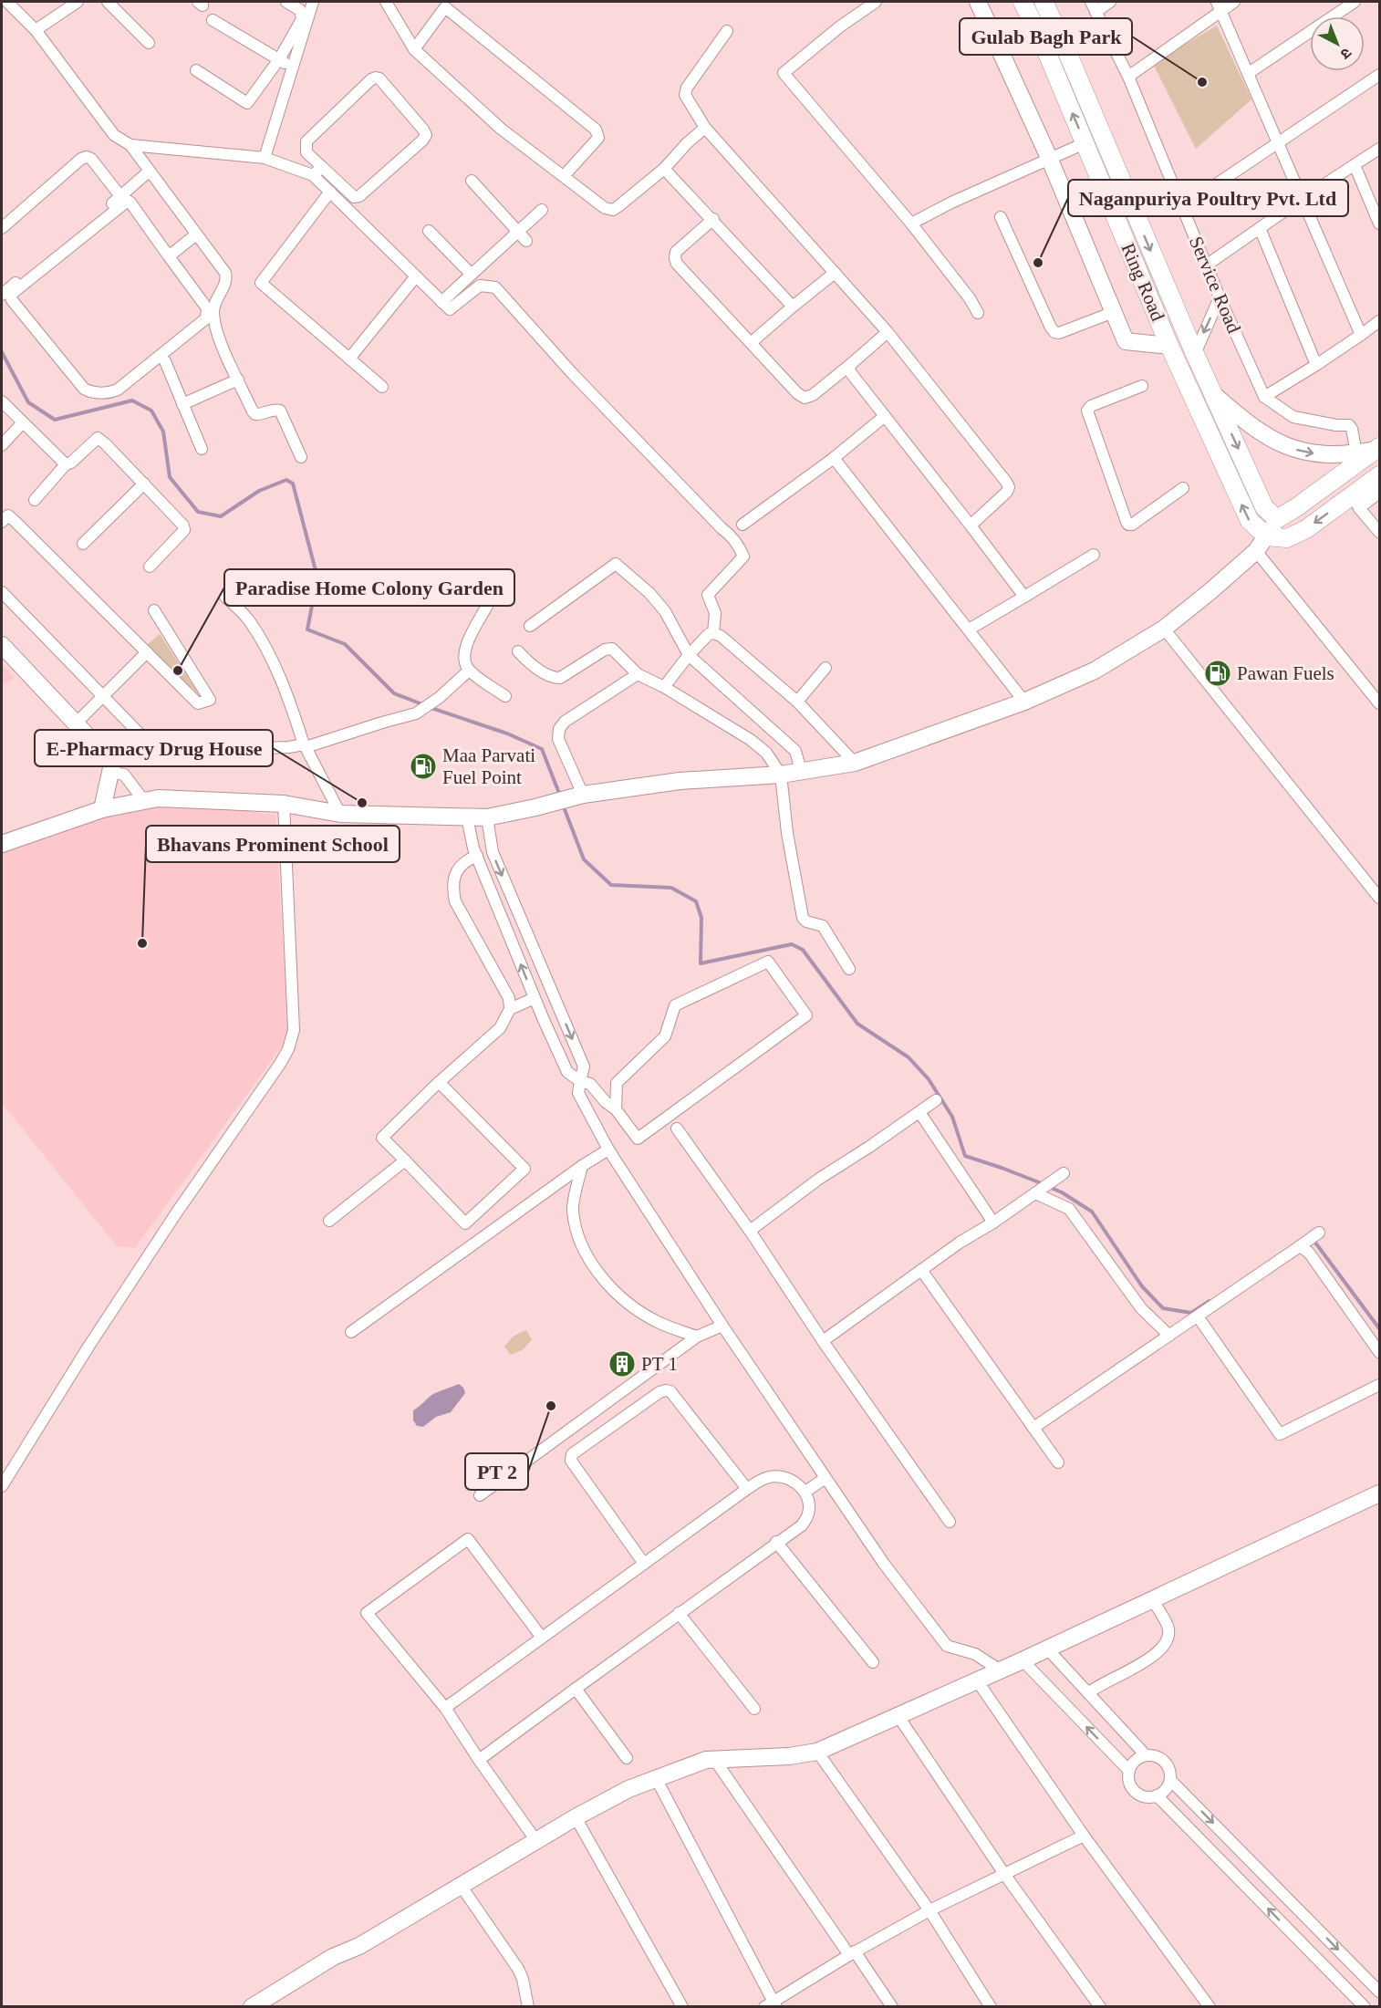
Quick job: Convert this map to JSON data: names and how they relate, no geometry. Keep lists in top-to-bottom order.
{
  "streets": {
    "main road": ["Ring Road"],
    "street": ["Service Road"]
  },
  "places": {
    "other": [
      "Gulab Bagh Park",
      "Naganpuriya Poultry Pvt. Ltd",
      "Paradise Home Colony Garden",
      "E-Pharmacy Drug House",
      "Bhavans Prominent School",
      "PT 2"
    ],
    "fuel station": ["Pawan Fuels", "Maa Parvati Fuel Point"],
    "building": ["PT 1"]
  },
  "north": "bottom right"
}
